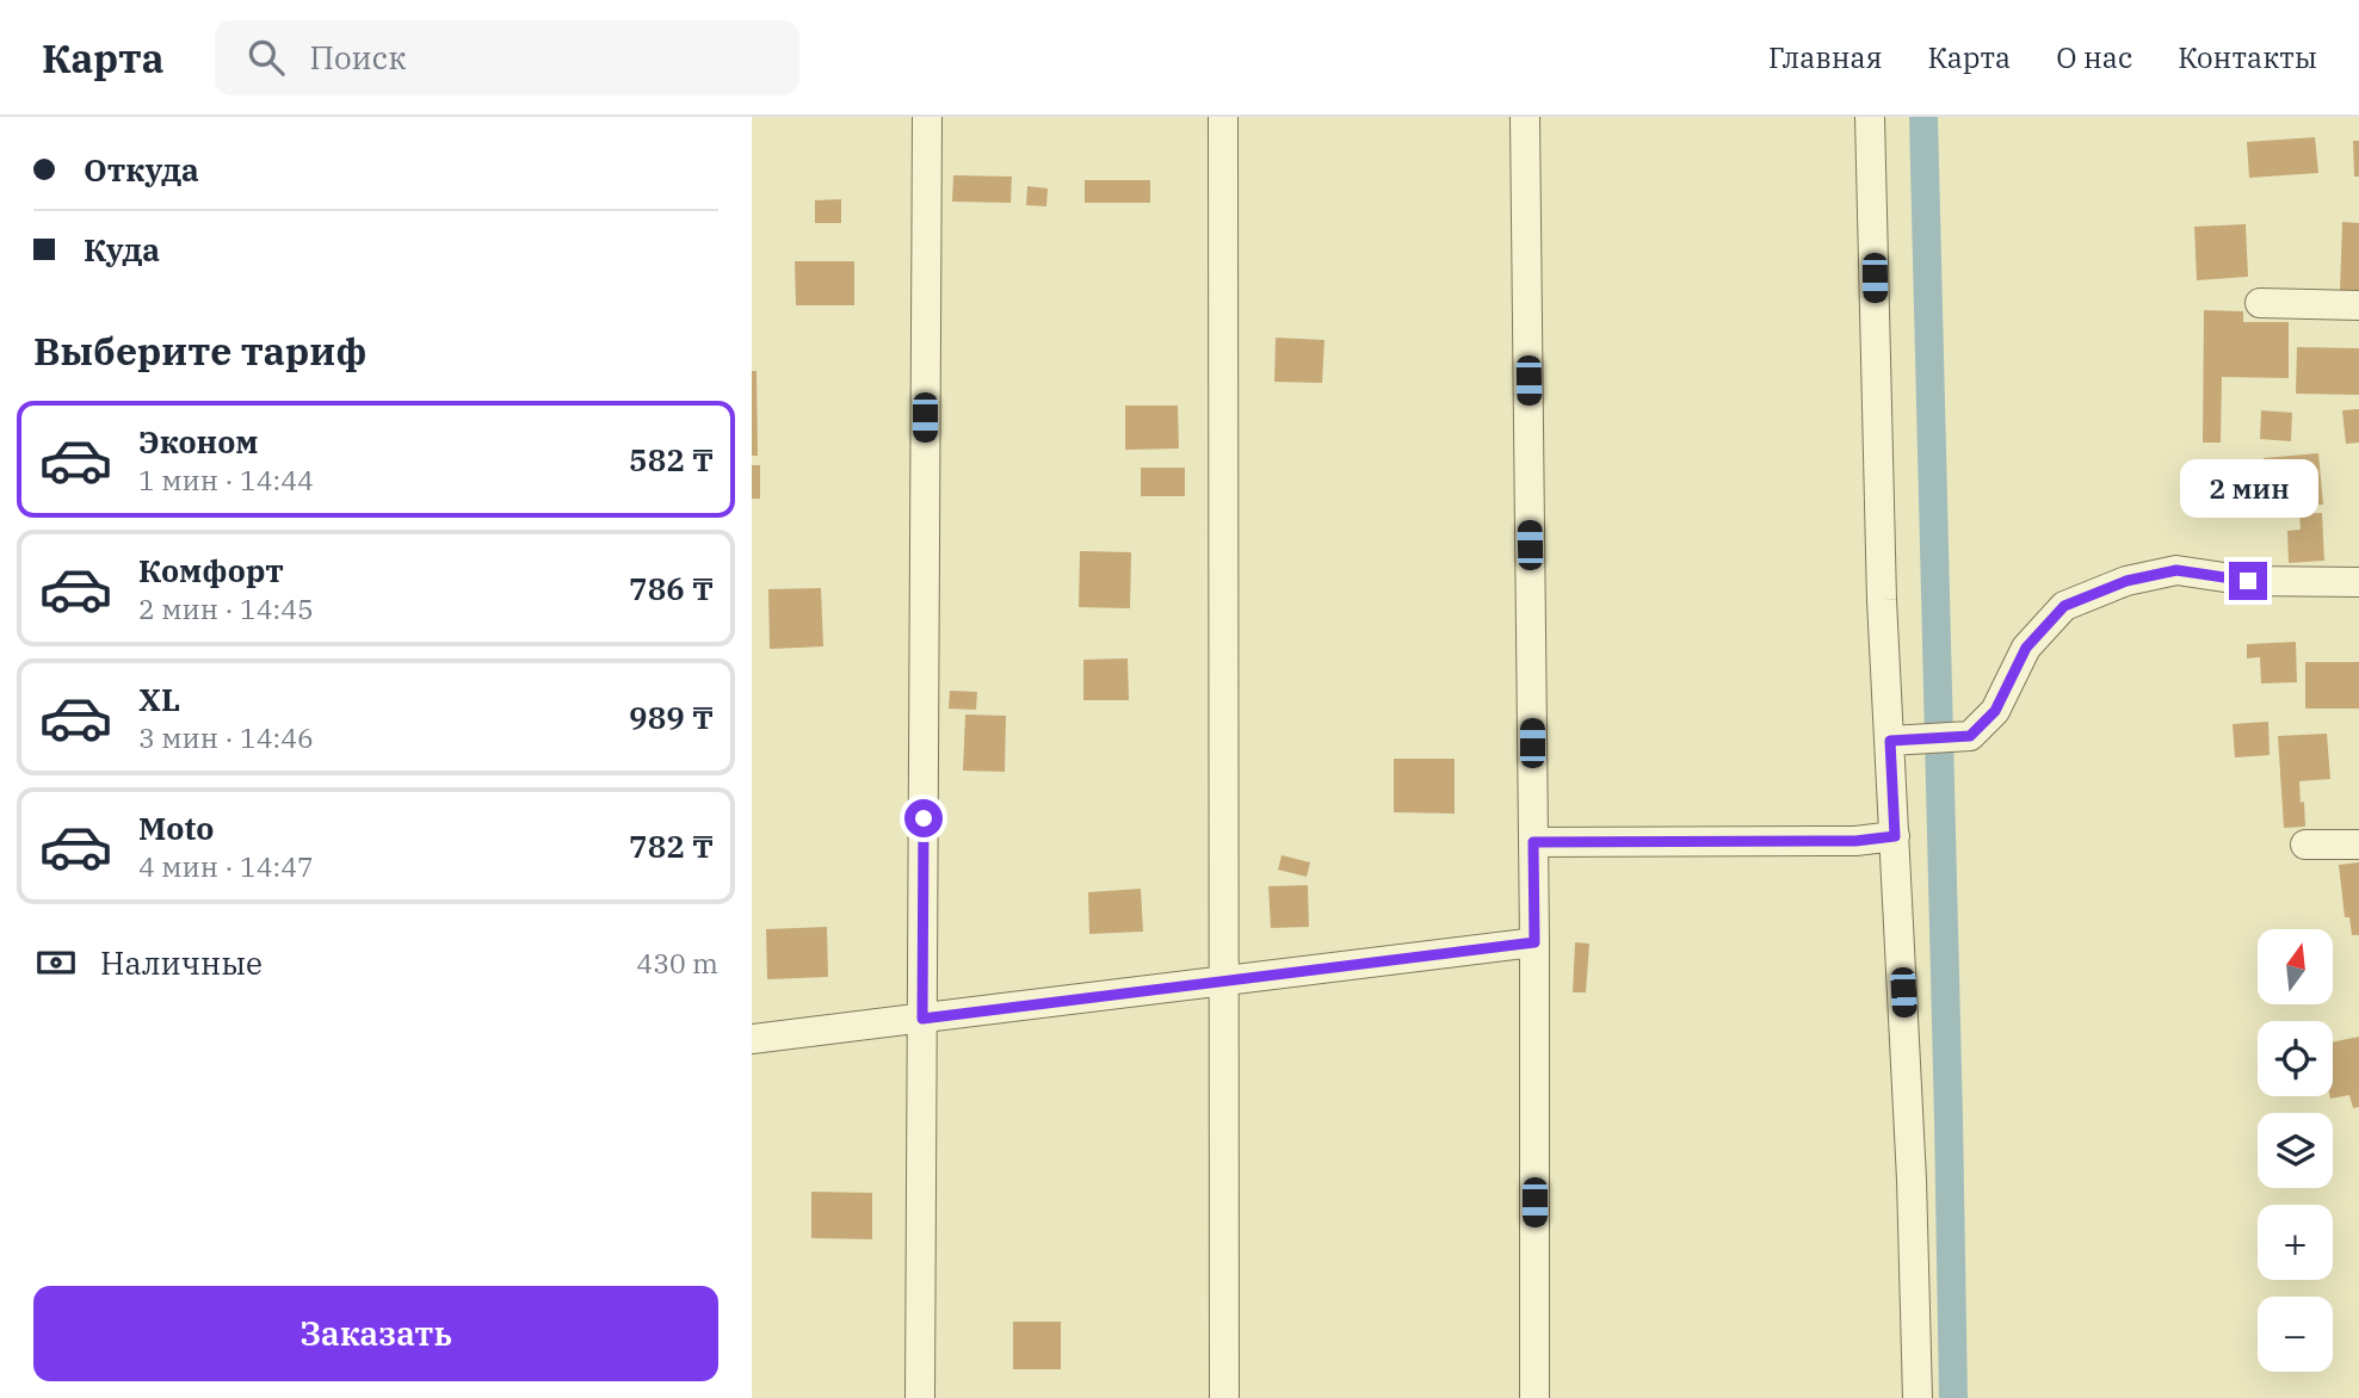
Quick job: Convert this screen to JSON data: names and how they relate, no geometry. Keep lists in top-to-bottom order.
{
  "north": "top",
  "page": {
    "header": "Карта",
    "search": "Поиск",
    "nav": [
      "Главная",
      "Карта",
      "О нас",
      "Контакты"
    ],
    "banner": ["Откуда", "Куда"],
    "heading": "Выберите тариф",
    "list": [
      {
        "name": "Эконом",
        "note": "1 мин · 14:44",
        "value": "582 ₸"
      },
      {
        "name": "Комфорт",
        "note": "2 мин · 14:45",
        "value": "786 ₸"
      },
      {
        "name": "XL",
        "note": "3 мин · 14:46",
        "value": "989 ₸"
      },
      {
        "name": "Moto",
        "note": "4 мин · 14:47",
        "value": "782 ₸"
      }
    ],
    "bubble": "2 мин",
    "pay": ["Наличные", "430 m"],
    "map_buttons": ["+", "−"],
    "buttons": "Заказать"
  }
}
